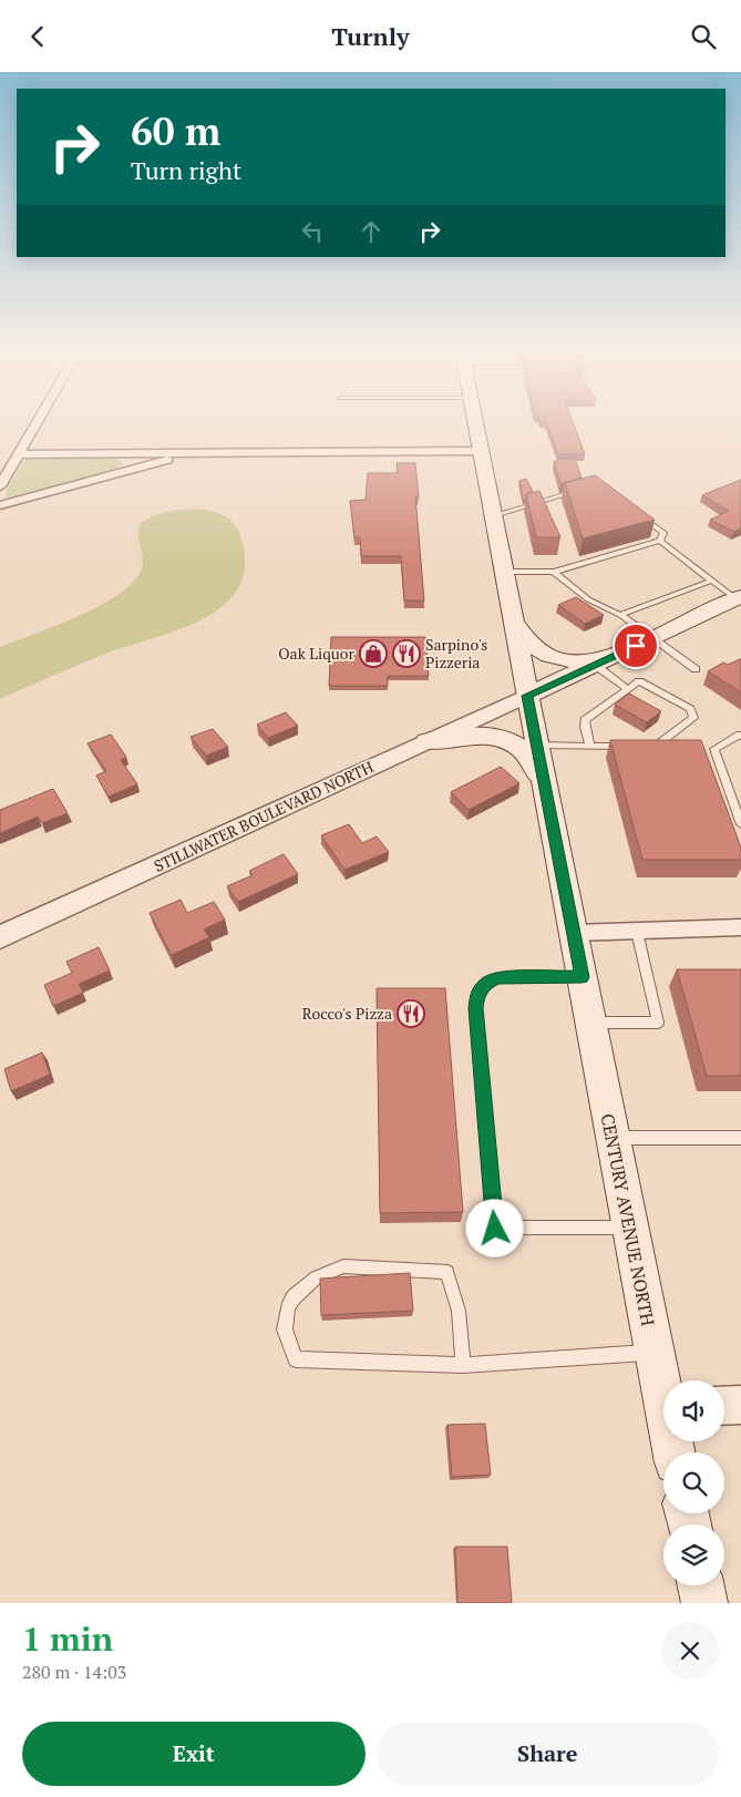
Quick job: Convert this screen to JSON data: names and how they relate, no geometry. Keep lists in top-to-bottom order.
{
  "streets": {
    "main road": ["CENTURY AVENUE NORTH"],
    "street": ["STILLWATER BOULEVARD NORTH"]
  },
  "crossings": [
    ["STILLWATER BOULEVARD NORTH", "CENTURY AVENUE NORTH"]
  ],
  "places": {
    "shop": ["Oak Liquor"],
    "restaurant": ["Sarpino's Pizzeria", "Rocco's Pizza"]
  },
  "page": {
    "header": "Turnly",
    "turn": ["60 m", "Turn right"],
    "heading": ["1 min", "280 m · 14:03"],
    "buttons": ["Exit", "Share"]
  }
}
